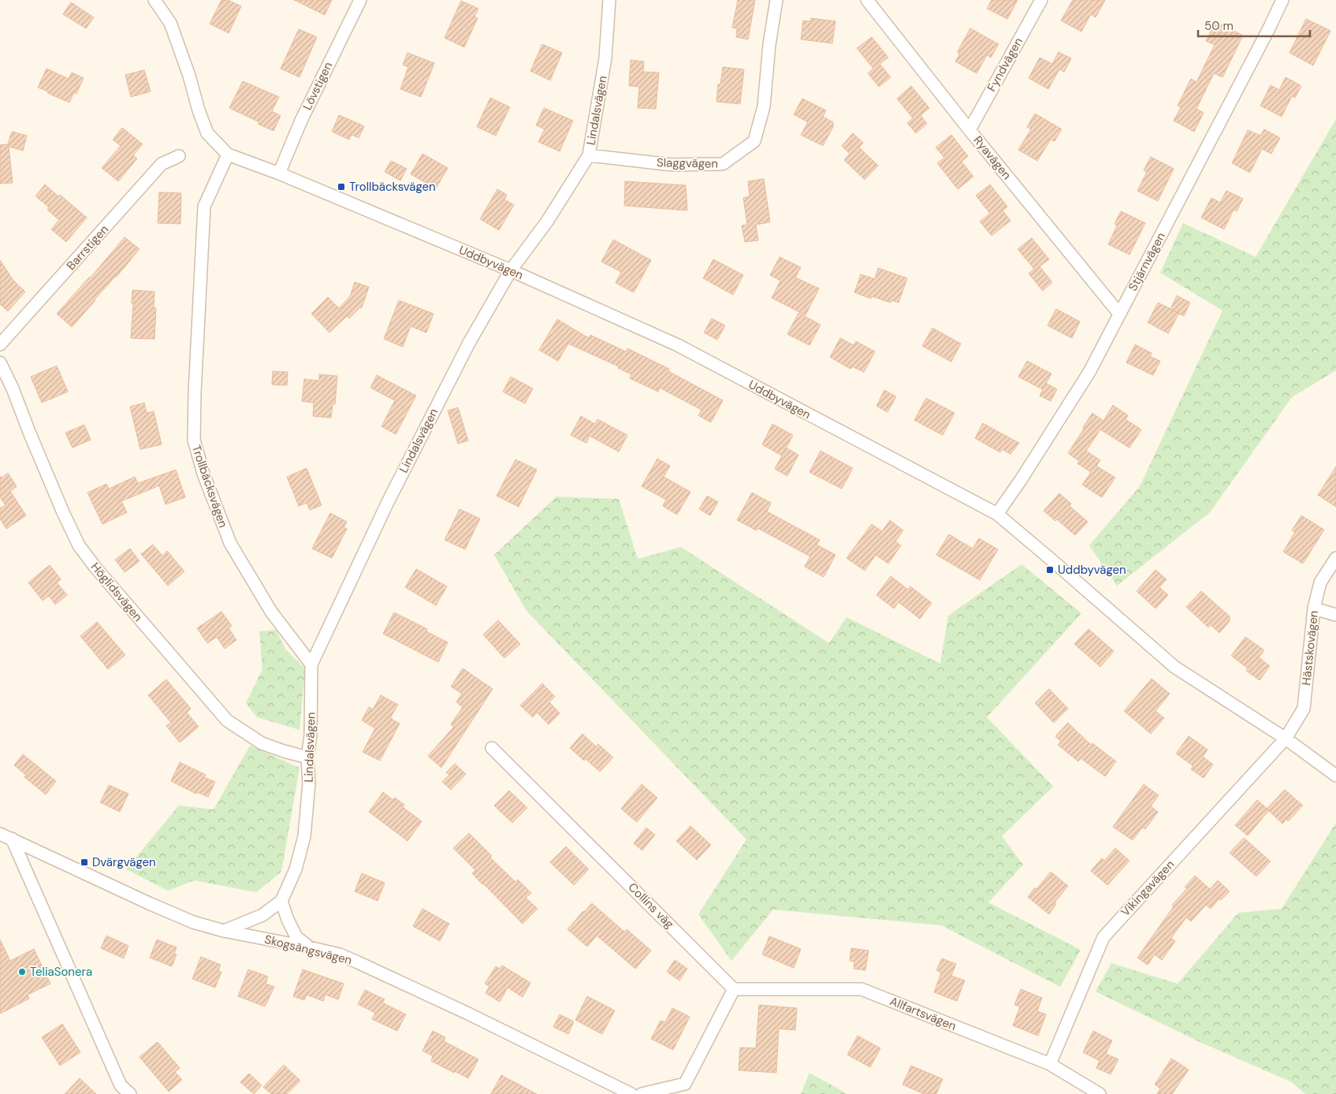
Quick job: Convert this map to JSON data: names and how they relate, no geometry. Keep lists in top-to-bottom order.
{
  "streets": {
    "street": [
      "Fyndvägen",
      "Lövstigen",
      "Lindalsvägen",
      "Ryavägen",
      "Slaggvägen",
      "Barrstigen",
      "Stjärnvägen",
      "Uddbyvägen",
      "Trollbäcksvägen",
      "Höglidsvägen",
      "Hästskovägen",
      "Vikingavägen",
      "Collins väg",
      "Skogsängsvägen",
      "Allfartsvägen"
    ]
  },
  "crossings": [
    ["Fyndvägen", "Ryavägen"],
    ["Lövstigen", "Uddbyvägen"],
    ["Lindalsvägen", "Slaggvägen"],
    ["Lindalsvägen", "Uddbyvägen"],
    ["Lindalsvägen", "Trollbäcksvägen"],
    ["Lindalsvägen", "Höglidsvägen"],
    ["Lindalsvägen", "Skogsängsvägen"],
    ["Ryavägen", "Stjärnvägen"],
    ["Stjärnvägen", "Uddbyvägen"],
    ["Uddbyvägen", "Trollbäcksvägen"],
    ["Uddbyvägen", "Hästskovägen"],
    ["Uddbyvägen", "Vikingavägen"],
    ["Hästskovägen", "Vikingavägen"],
    ["Vikingavägen", "Allfartsvägen"],
    ["Collins väg", "Allfartsvägen"]
  ],
  "places": {
    "transit": ["Trollbäcksvägen", "Uddbyvägen", "Dvärgvägen"],
    "other": ["TeliaSonera"]
  },
  "scale_bar": "50 m"
}
